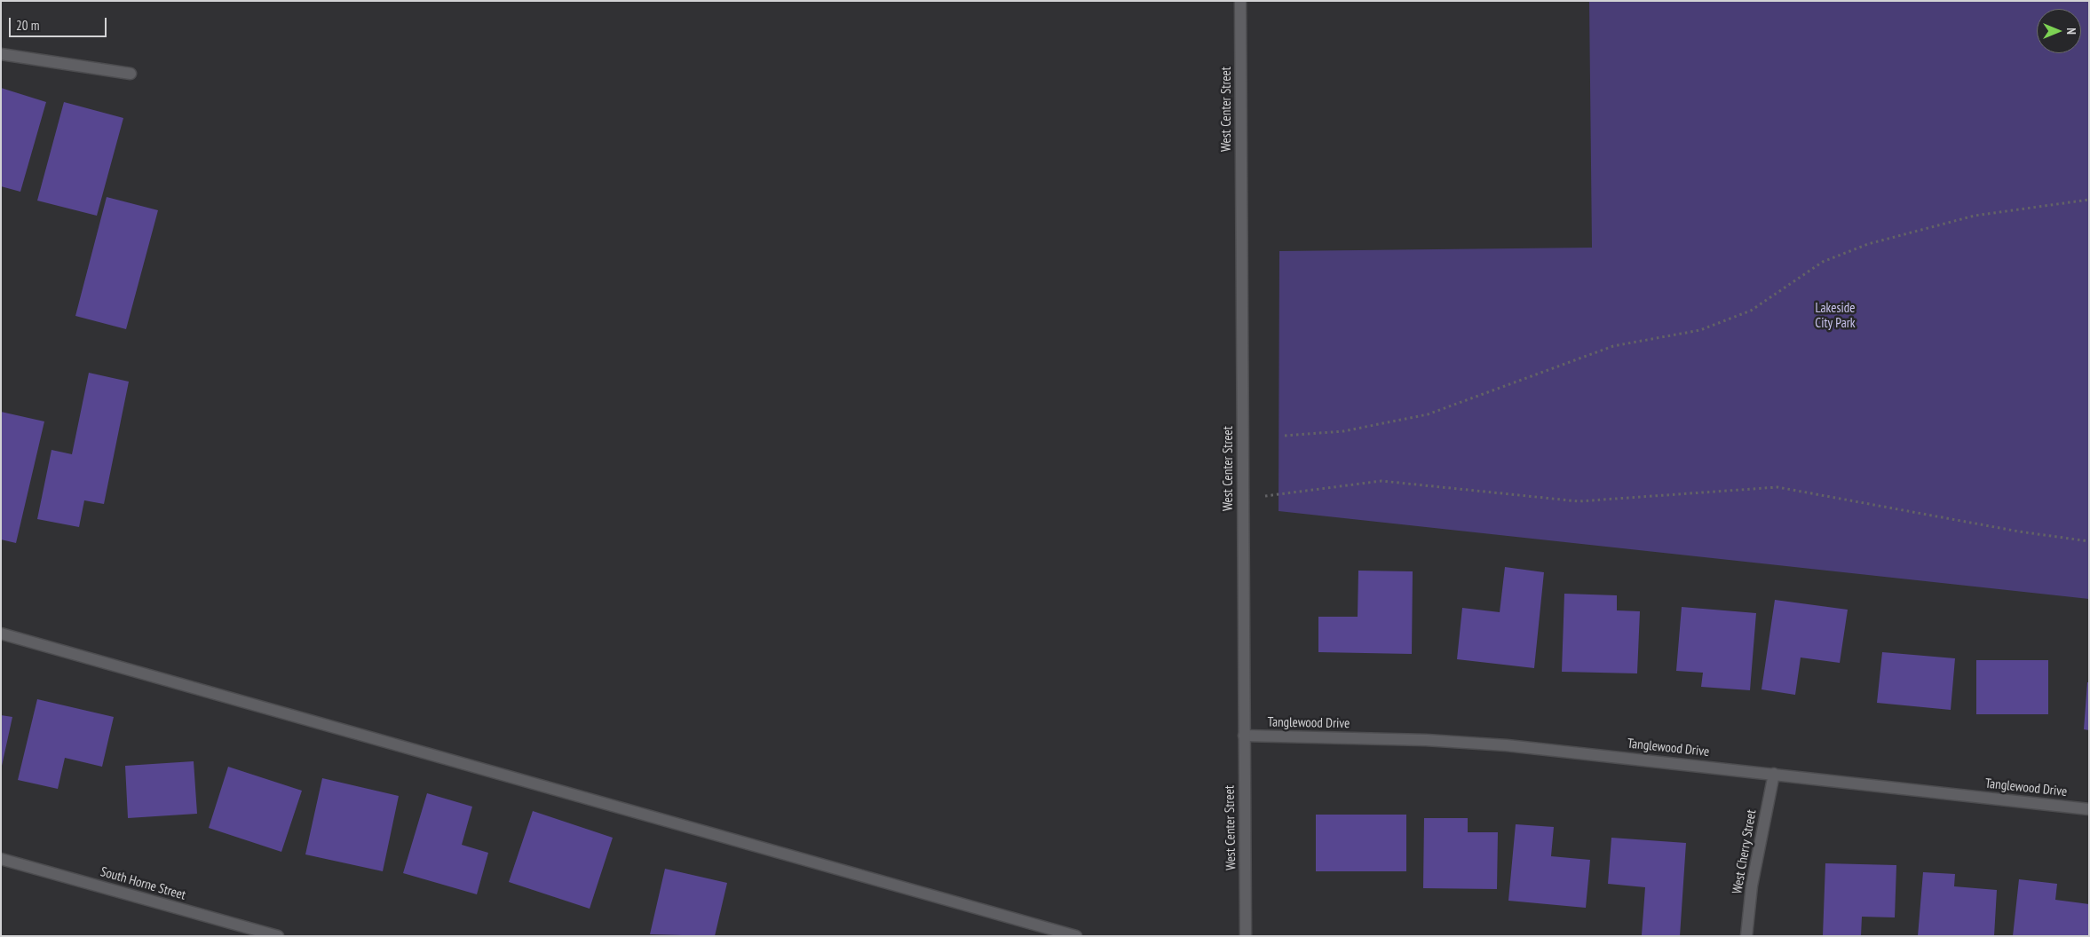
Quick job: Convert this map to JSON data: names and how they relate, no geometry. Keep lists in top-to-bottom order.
{
  "streets": {
    "street": [
      "West Center Street",
      "Tanglewood Drive",
      "West Cherry Street",
      "South Horne Street"
    ]
  },
  "crossings": [
    ["West Center Street", "Tanglewood Drive"],
    ["Tanglewood Drive", "West Cherry Street"]
  ],
  "parks": ["Lakeside City Park"],
  "scale_bar": "20 m",
  "north": "right"
}
